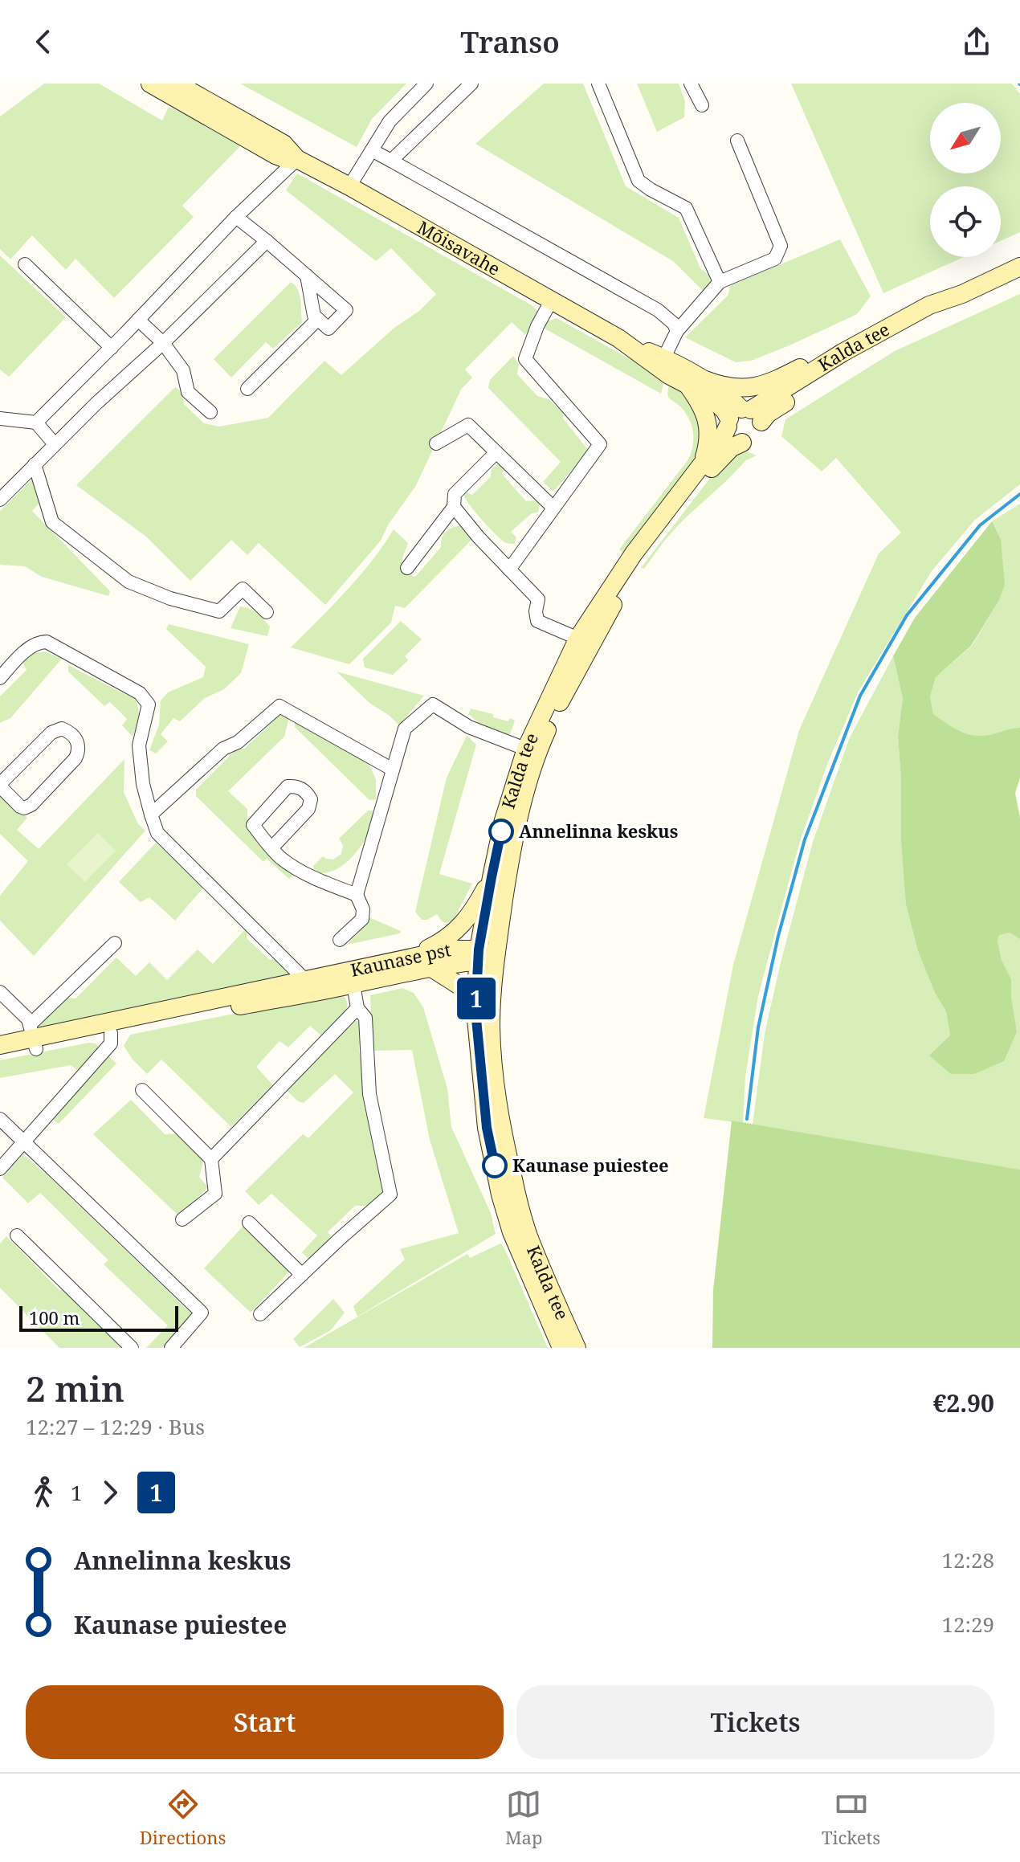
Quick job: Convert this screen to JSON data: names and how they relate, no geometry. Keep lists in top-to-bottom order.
{
  "streets": {
    "street": ["Mõisavahe", "Kalda tee", "Kaunase pst"]
  },
  "crossings": [
    ["Mõisavahe", "Kalda tee"],
    ["Kalda tee", "Kaunase pst"]
  ],
  "places": ["Annelinna keskus", "Kaunase puiestee"],
  "lines": ["bus line 1"],
  "scale_bar": "100 m",
  "north": "bottom left",
  "page": {
    "header": "Transo",
    "on_map": "1",
    "scale": "100 m",
    "heading": ["2 min", "12:27 – 12:29 · Bus", "€2.90"],
    "legs": ["1", "1"],
    "list": [
      {
        "name": "Annelinna keskus",
        "value": "12:28"
      },
      {
        "name": "Kaunase puiestee",
        "value": "12:29"
      }
    ],
    "buttons": ["Start", "Tickets"],
    "tabs": ["Directions", "Map", "Tickets"]
  }
}
